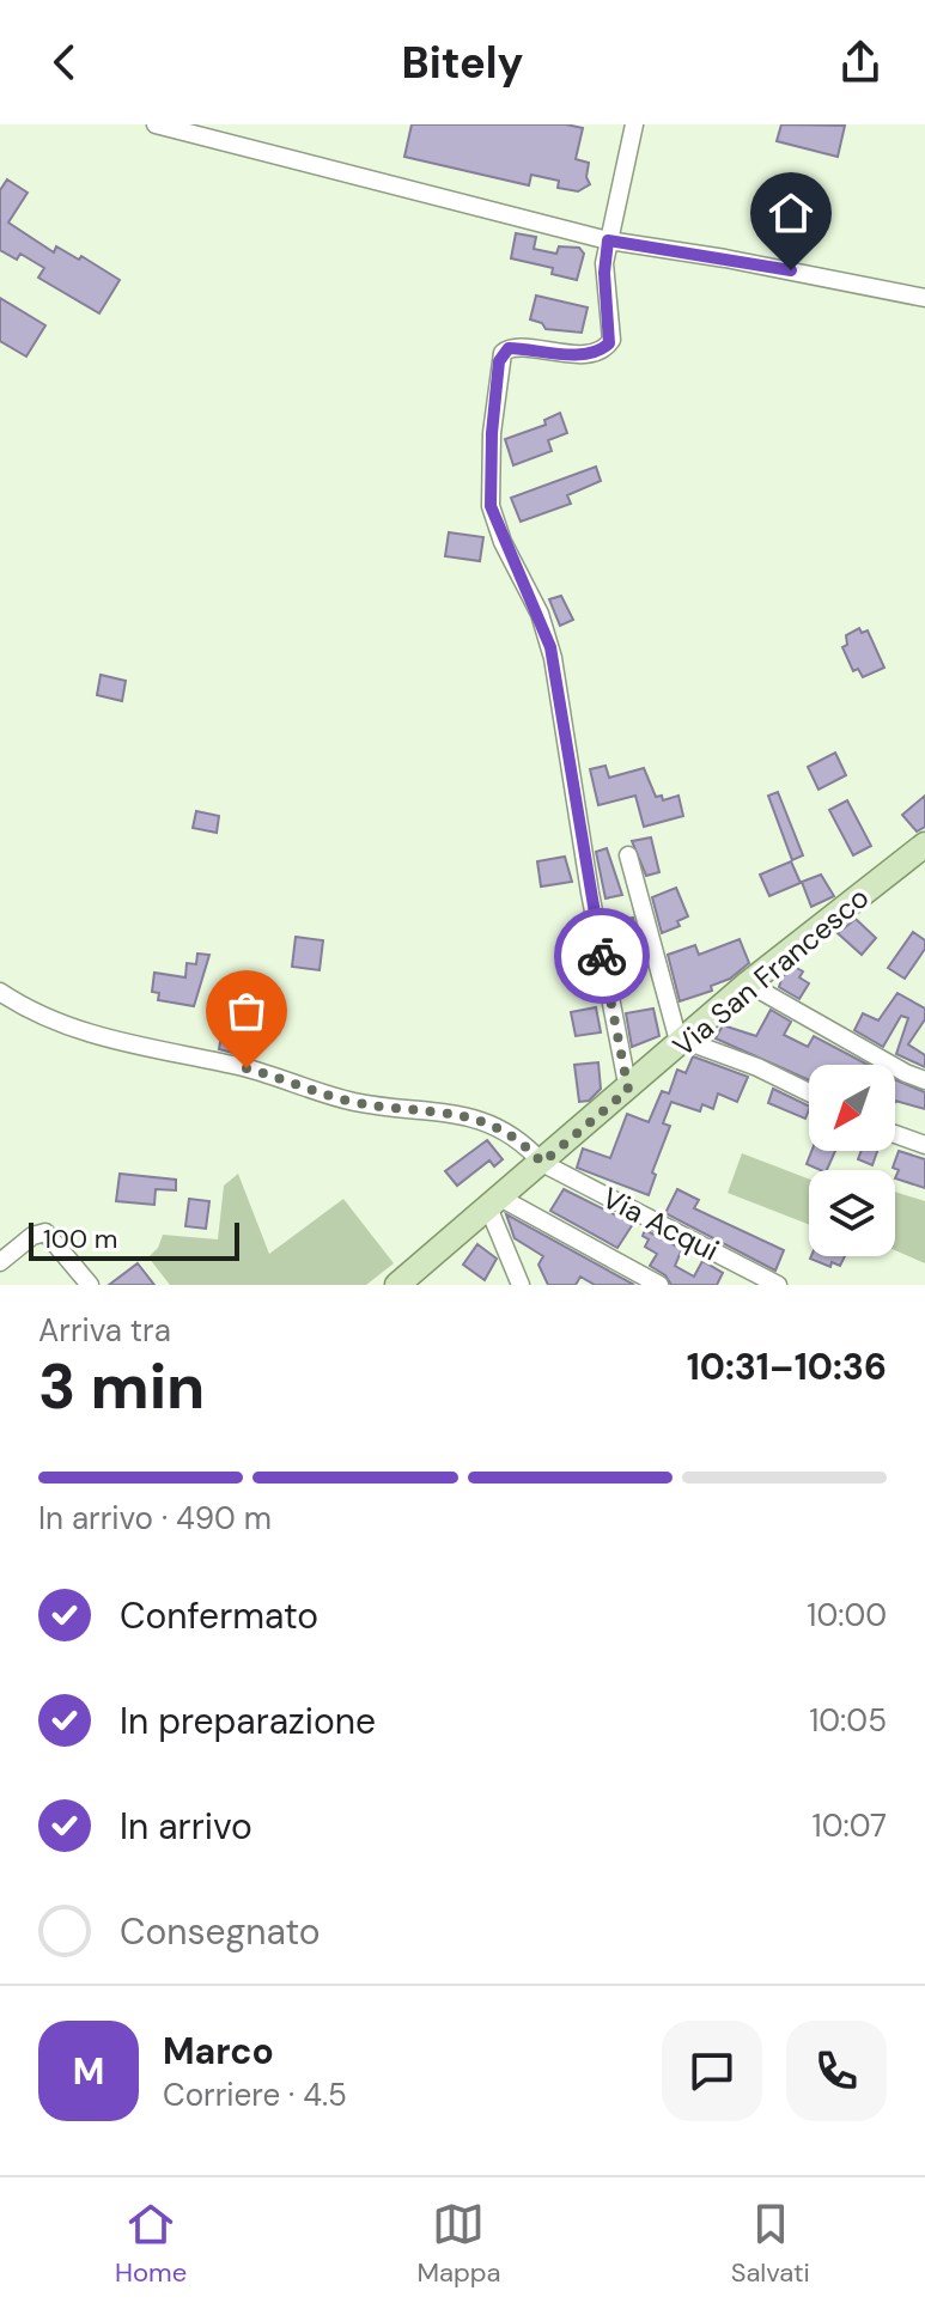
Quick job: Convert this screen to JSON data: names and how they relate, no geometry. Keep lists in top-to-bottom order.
{
  "streets": {
    "main road": ["Via San Francesco"],
    "street": ["Via Acqui"]
  },
  "crossings": [
    ["Via San Francesco", "Via Acqui"]
  ],
  "scale_bar": "100 m",
  "north": "bottom left",
  "page": {
    "header": "Bitely",
    "scale": "100 m",
    "heading": ["3 min", "Arriva tra", "10:31–10:36"],
    "panel": ["Marco", "Corriere · 4.5"],
    "bar": "In arrivo · 490 m",
    "list": [
      ["Confermato", "10:00"],
      ["In preparazione", "10:05"],
      ["In arrivo", "10:07"],
      "Consegnato"
    ],
    "round": "M",
    "tabs": ["Home", "Mappa", "Salvati"]
  }
}
